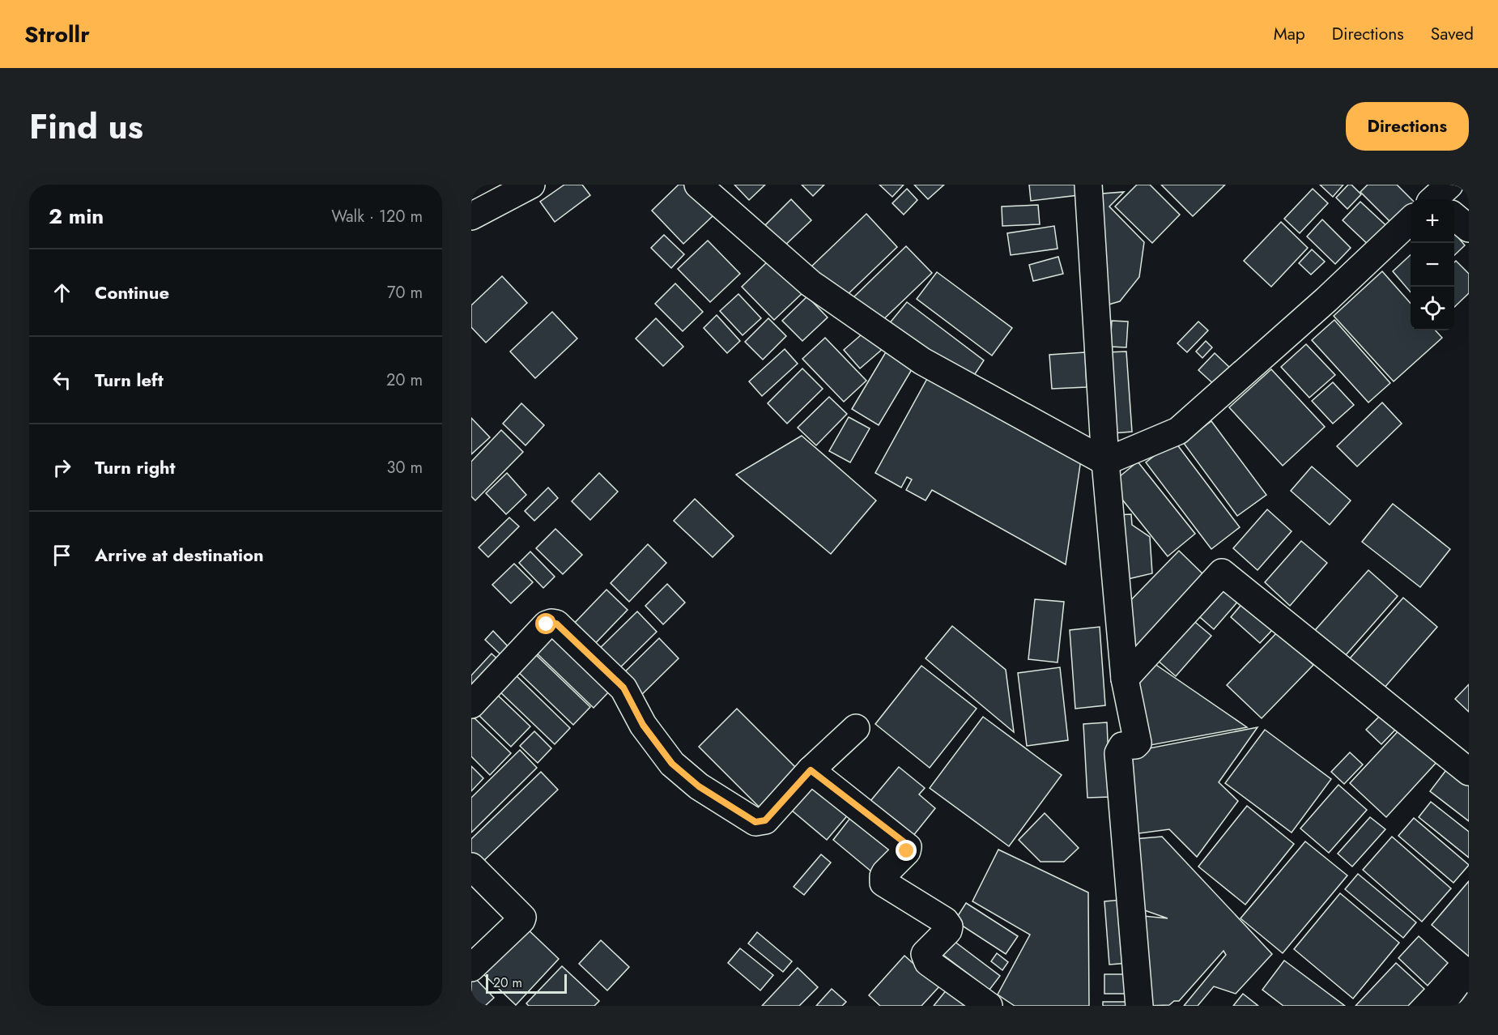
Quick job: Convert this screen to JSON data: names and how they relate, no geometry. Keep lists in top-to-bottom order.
{
  "scale_bar": "20 m",
  "page": {
    "header": "Strollr",
    "nav": ["Map", "Directions", "Saved"],
    "title": "Find us",
    "buttons": "Directions",
    "heading": ["2 min", "Walk · 120 m"],
    "map_buttons": ["+", "−"],
    "list": [
      ["Continue", "70 m"],
      ["Turn left", "20 m"],
      ["Turn right", "30 m"],
      "Arrive at destination"
    ],
    "scale": "20 m"
  }
}
